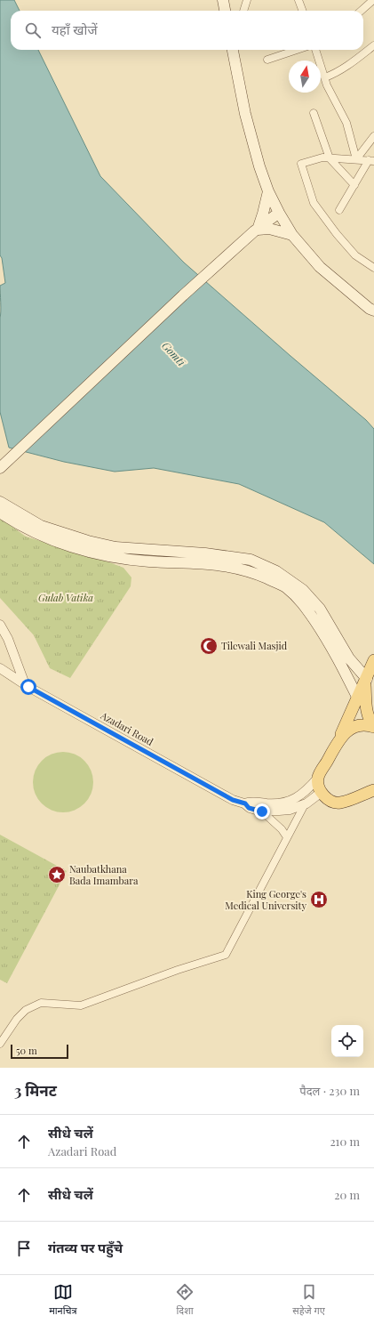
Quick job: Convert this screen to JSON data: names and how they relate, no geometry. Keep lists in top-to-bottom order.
{
  "streets": {
    "street": ["Azadari Road"]
  },
  "water": ["Gomtī"],
  "parks": ["Gulab Vatika"],
  "places": {
    "mosque": ["Tilewali Masjid"],
    "place": ["Naubatkhana Bada Imambara"],
    "hospital": ["King George's Medical University"]
  },
  "scale_bar": "50 m",
  "north": "top",
  "page": {
    "search": "यहाँ खोजें",
    "scale": "50 m",
    "heading": ["3 मिनट", "पैदल · 230 m"],
    "list": [
      ["सीधे चलें", "Azadari Road", "210 m"],
      ["सीधे चलें", "20 m"],
      "गंतव्य पर पहुँचे"
    ],
    "nav": ["मानचित्र", "दिशा", "सहेजे गए"]
  }
}
